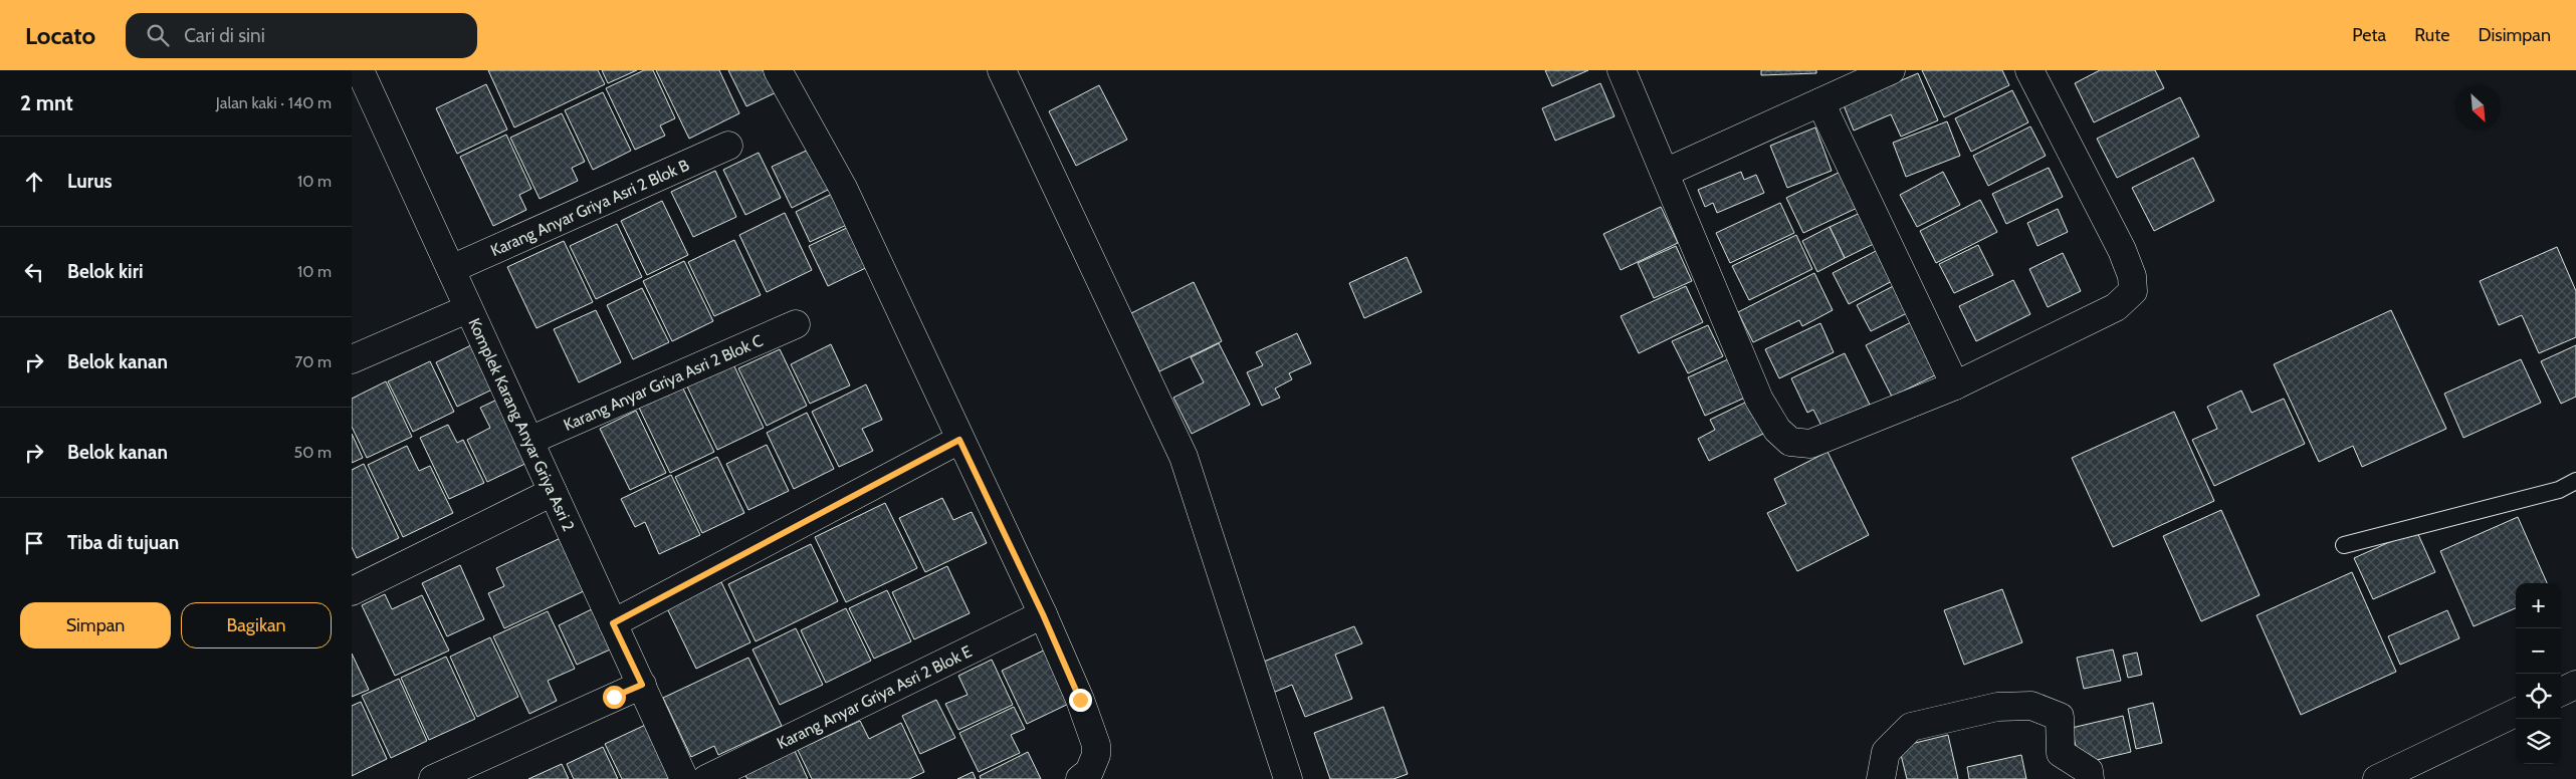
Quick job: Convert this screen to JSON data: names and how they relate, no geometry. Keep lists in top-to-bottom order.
{
  "streets": {
    "street": [
      "Karang Anyar Griya Asri 2 Blok B",
      "Karang Anyar Griya Asri 2 Blok C",
      "Komplek Karang Anyar Griya Asri 2",
      "Karang Anyar Griya Asri 2 Blok E"
    ]
  },
  "crossings": [
    ["Karang Anyar Griya Asri 2 Blok B", "Komplek Karang Anyar Griya Asri 2"],
    ["Karang Anyar Griya Asri 2 Blok C", "Komplek Karang Anyar Griya Asri 2"]
  ],
  "north": "bottom right",
  "page": {
    "header": "Locato",
    "search": "Cari di sini",
    "nav": ["Peta", "Rute", "Disimpan"],
    "heading": ["2 mnt", "Jalan kaki · 140 m"],
    "list": [
      ["Lurus", "10 m"],
      ["Belok kiri", "10 m"],
      ["Belok kanan", "70 m"],
      ["Belok kanan", "50 m"],
      "Tiba di tujuan"
    ],
    "map_buttons": ["+", "−"],
    "buttons": ["Simpan", "Bagikan"]
  }
}
